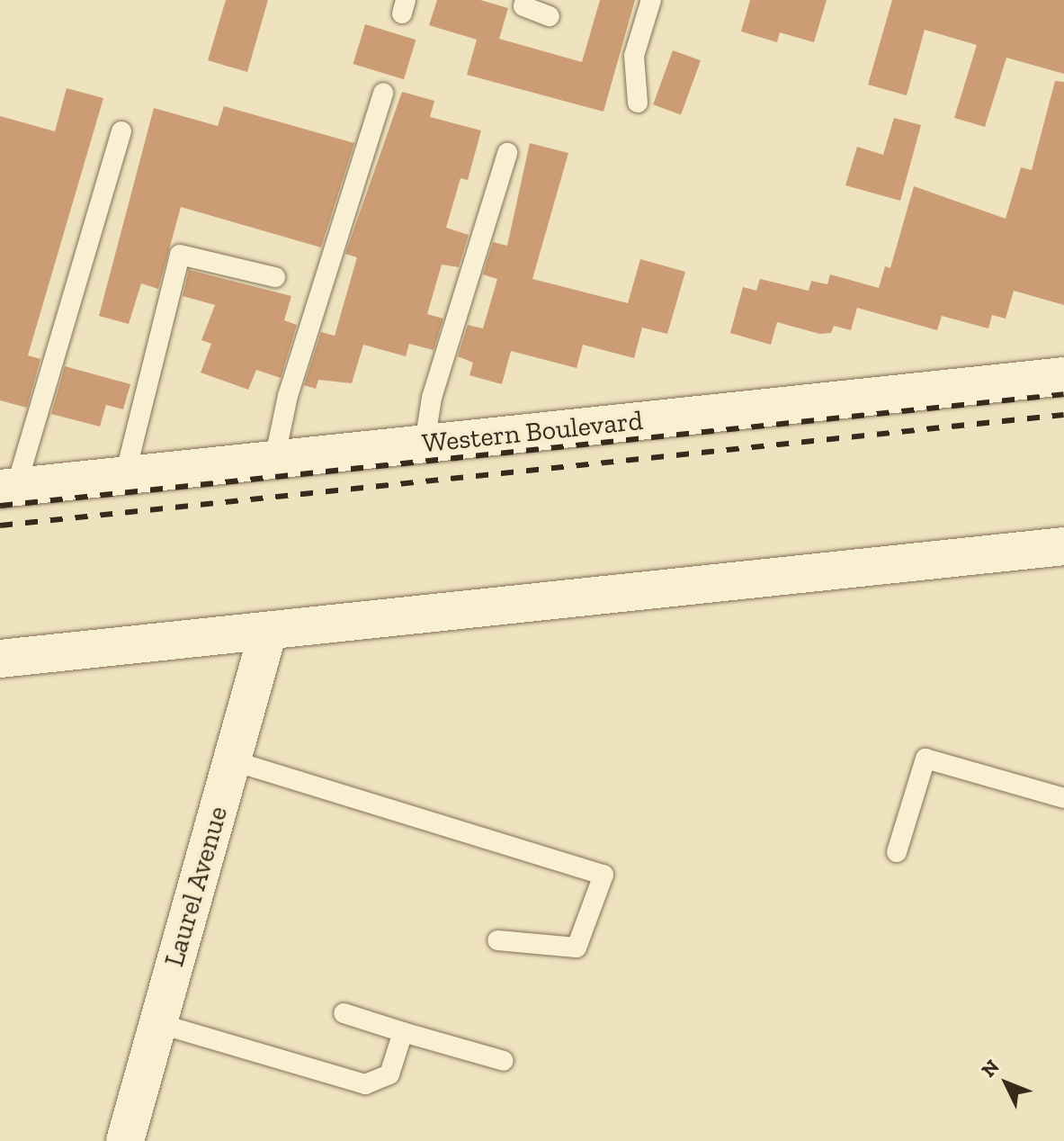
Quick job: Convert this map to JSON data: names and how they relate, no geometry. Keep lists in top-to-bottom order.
{
  "streets": {
    "street": ["Western Boulevard", "Laurel Avenue"]
  },
  "north": "top left"
}
